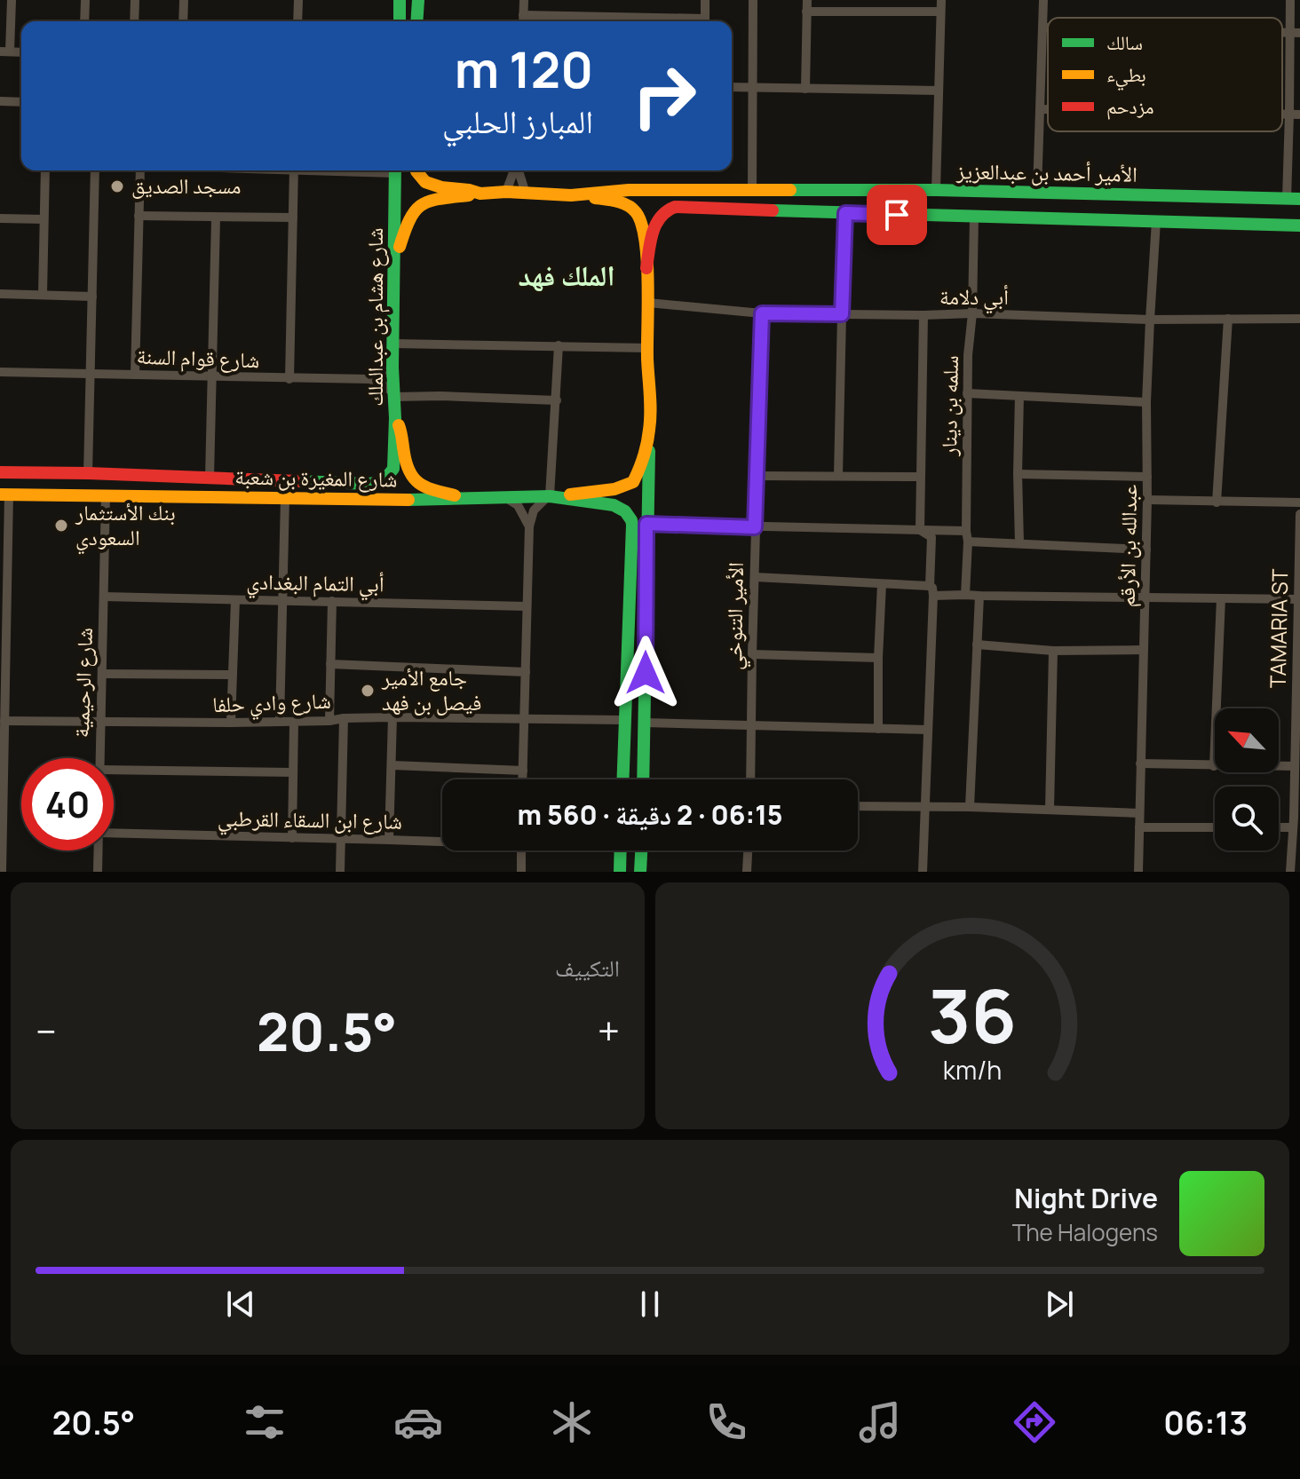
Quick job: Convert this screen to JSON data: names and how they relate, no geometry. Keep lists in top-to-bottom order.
{
  "streets": {
    "street": [
      "الأمير أحمد بن عبدالعزيز",
      "أبي دلامة",
      "شارع هشام بن عبدالملك",
      "شارع قوام السنة",
      "سلمه بن دينار",
      "شارع المغيرة بن شعبة",
      "عبدالله بن الأرقم",
      "أبي التمام البغدادي",
      "الأمير التنوخي",
      "TAMARIA ST",
      "شارع الرحيمية",
      "شارع وادي حلفا",
      "شارع ابن السقاء القرطبي"
    ]
  },
  "crossings": [
    ["أبي دلامة", "سلمه بن دينار"],
    ["أبي دلامة", "عبدالله بن الأرقم"],
    ["أبي دلامة", "الأمير التنوخي"],
    ["شارع هشام بن عبدالملك", "شارع قوام السنة"],
    ["شارع هشام بن عبدالملك", "شارع المغيرة بن شعبة"],
    ["شارع المغيرة بن شعبة", "شارع الرحيمية"],
    ["شارع المغيرة بن شعبة", "شارع وادي حلفا"],
    ["أبي التمام البغدادي", "شارع الرحيمية"],
    ["شارع الرحيمية", "شارع وادي حلفا"]
  ],
  "districts": ["الملك فهد"],
  "places": ["مسجد الصديق", "بنك الأستثمار السعودي", "جامع الأمير فيصل بن فهد"],
  "legend": ["سالك", "بطيء", "مزدحم"],
  "north": "top left",
  "page": {
    "turn": ["120 m", "المبارز الحلبي"],
    "limit": "40",
    "trip": "06:15 · 2 دقيقة · 560 m",
    "tile": "التكييف",
    "heat": ["−", "20.5°", "+"],
    "song": ["Night Drive", "The Halogens"],
    "tabs": ["06:13", "20.5°"],
    "gauge": ["36", "km/h"]
  }
}
